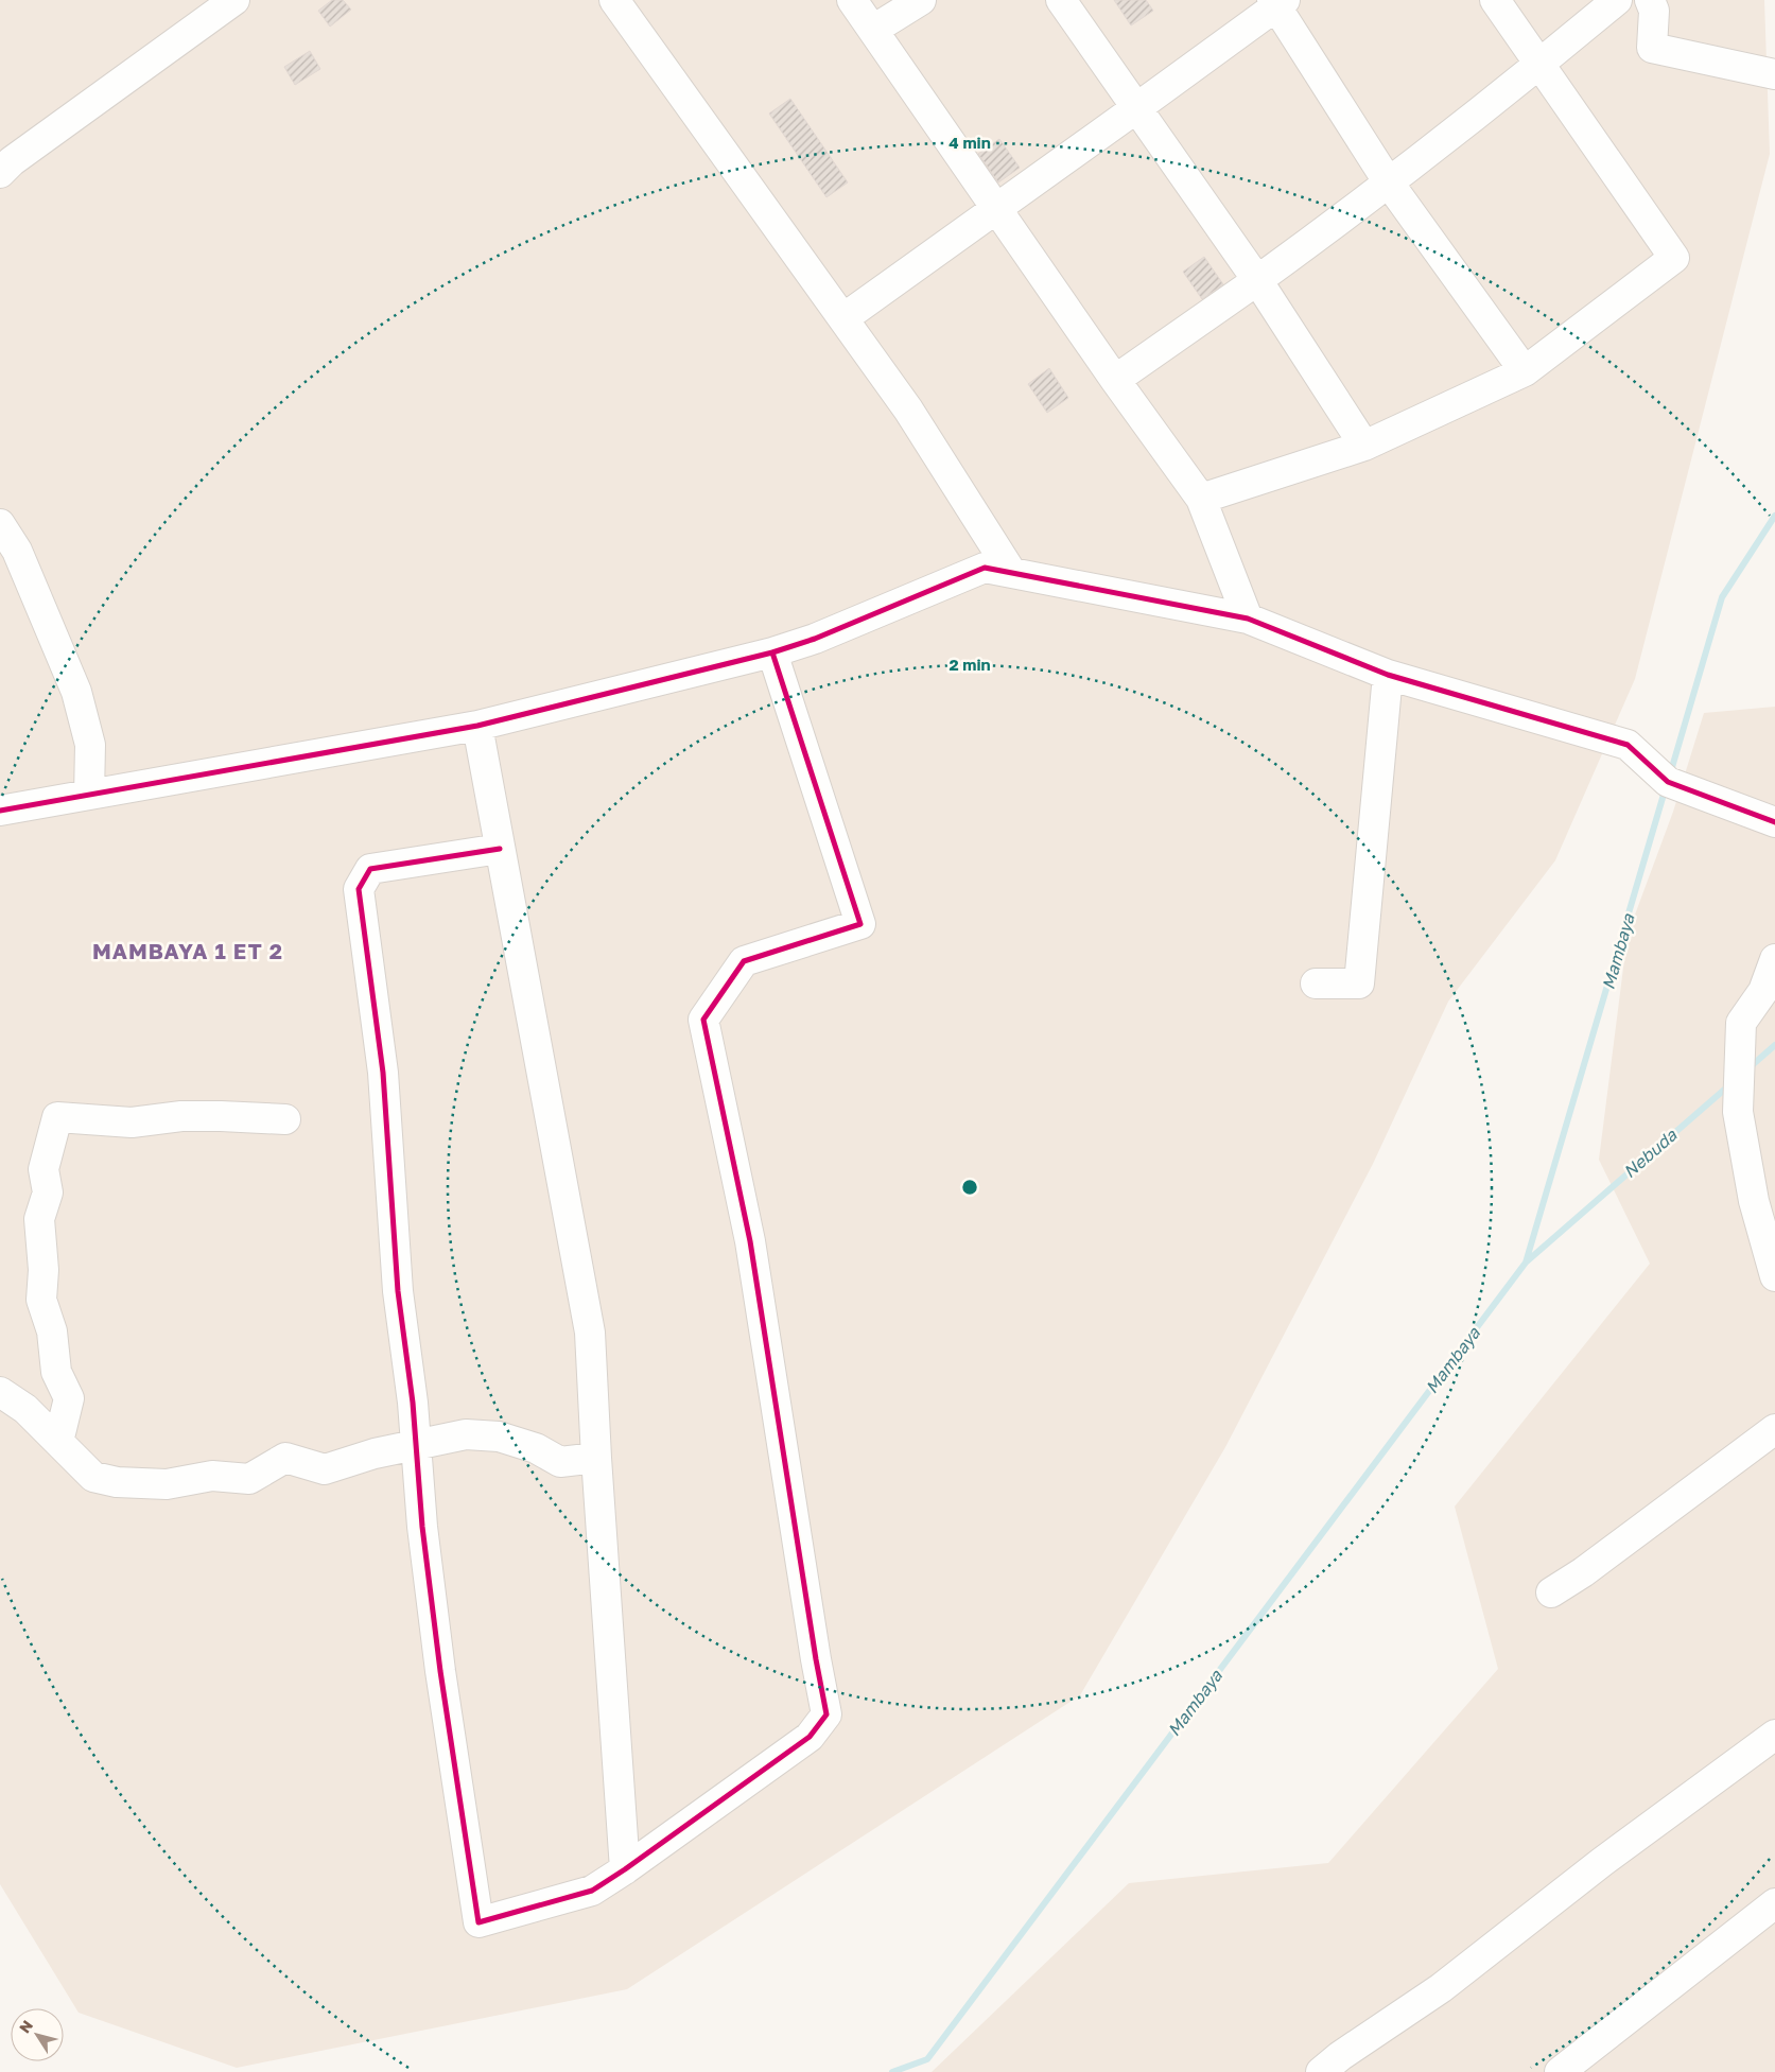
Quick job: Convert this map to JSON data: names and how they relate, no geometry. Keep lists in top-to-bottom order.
{
  "districts": ["MAMBAYA 1 ET 2"],
  "water": ["Mambaya", "Nebuda"],
  "north": "top left",
  "rings": ["4 min", "2 min"]
}
